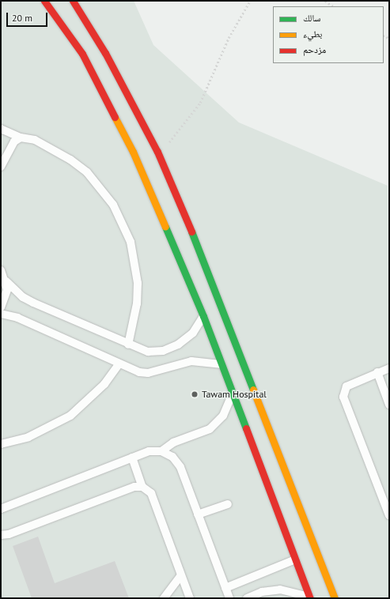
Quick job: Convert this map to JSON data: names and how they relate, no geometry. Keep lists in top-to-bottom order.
{
  "places": ["Tawam Hospital"],
  "legend": ["سالك", "بطيء", "مزدحم"],
  "scale_bar": "20 m"
}
